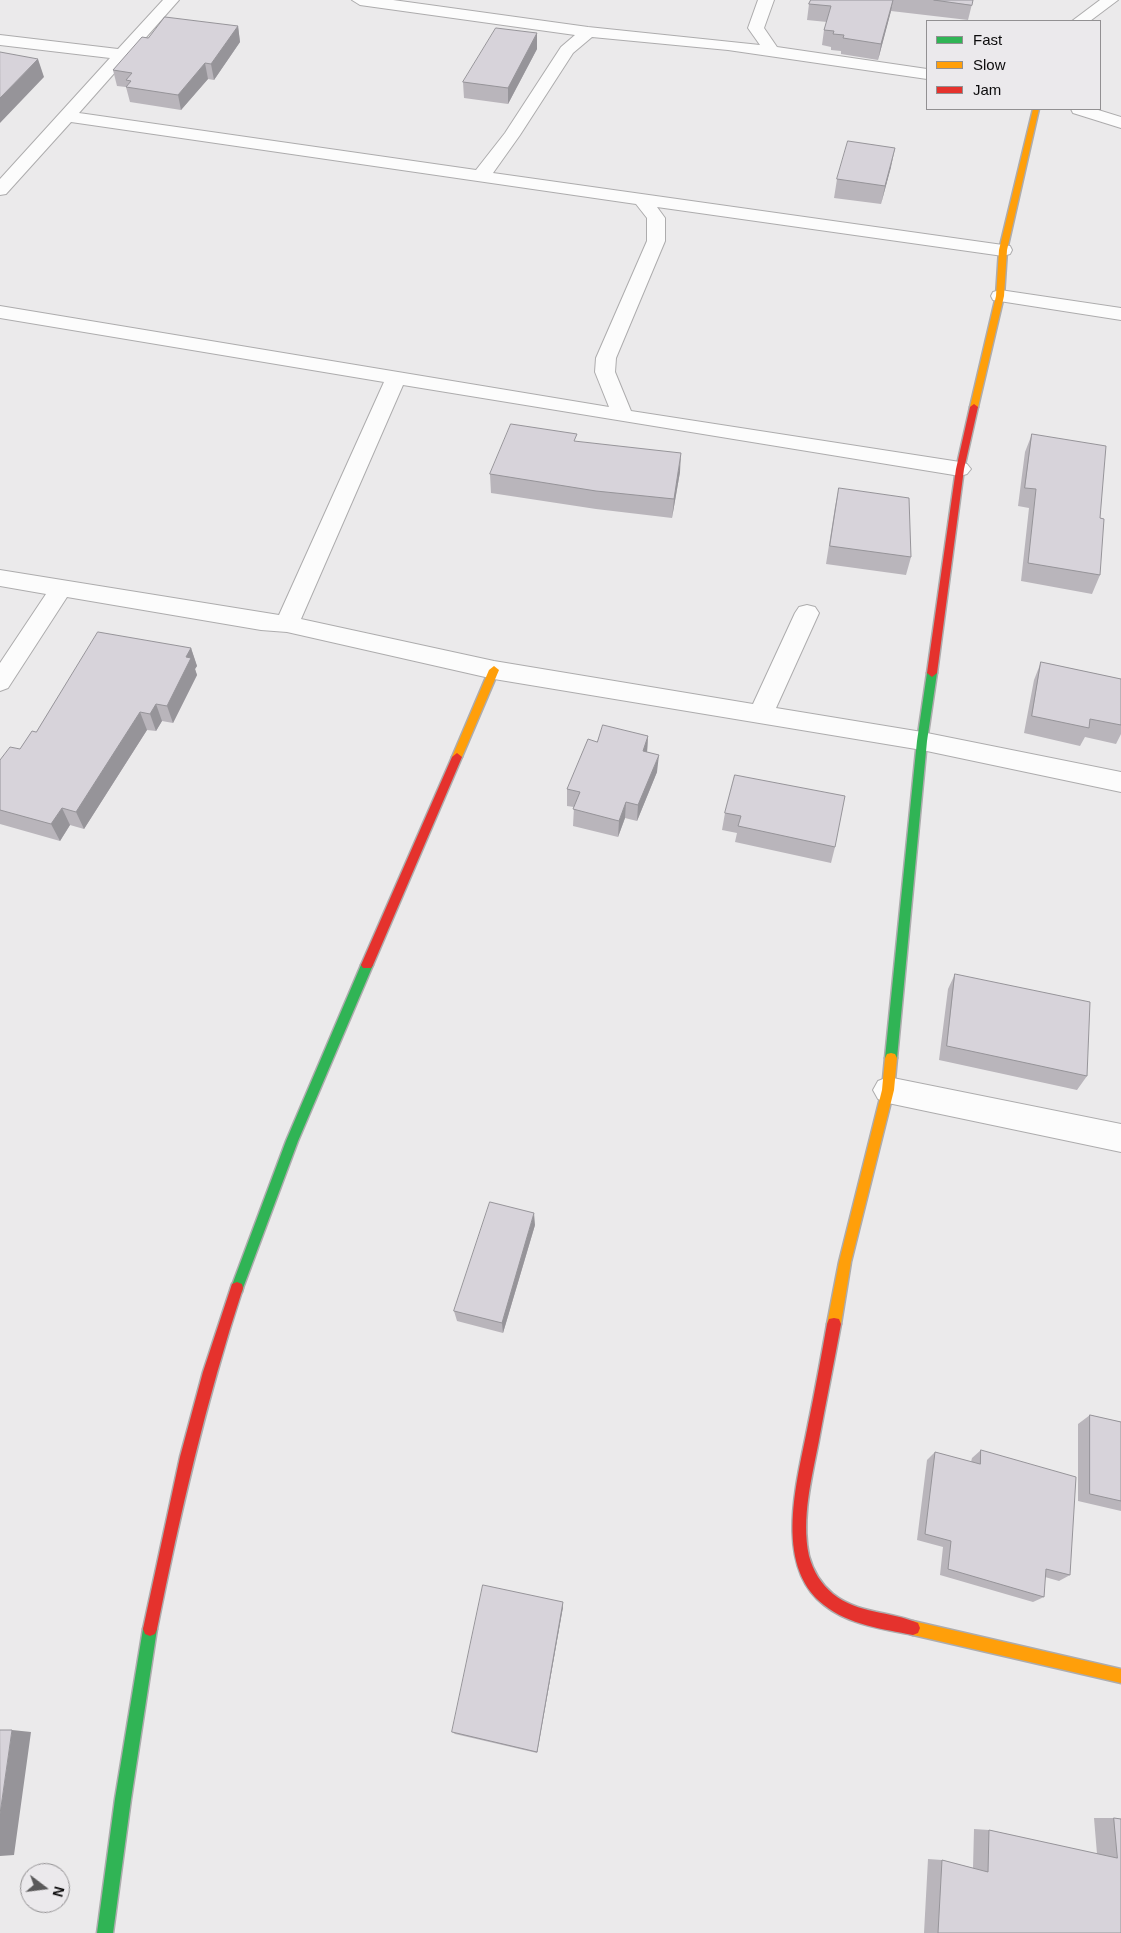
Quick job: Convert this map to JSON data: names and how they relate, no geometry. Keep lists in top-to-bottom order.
{
  "legend": ["Fast", "Slow", "Jam"],
  "north": "right"
}
